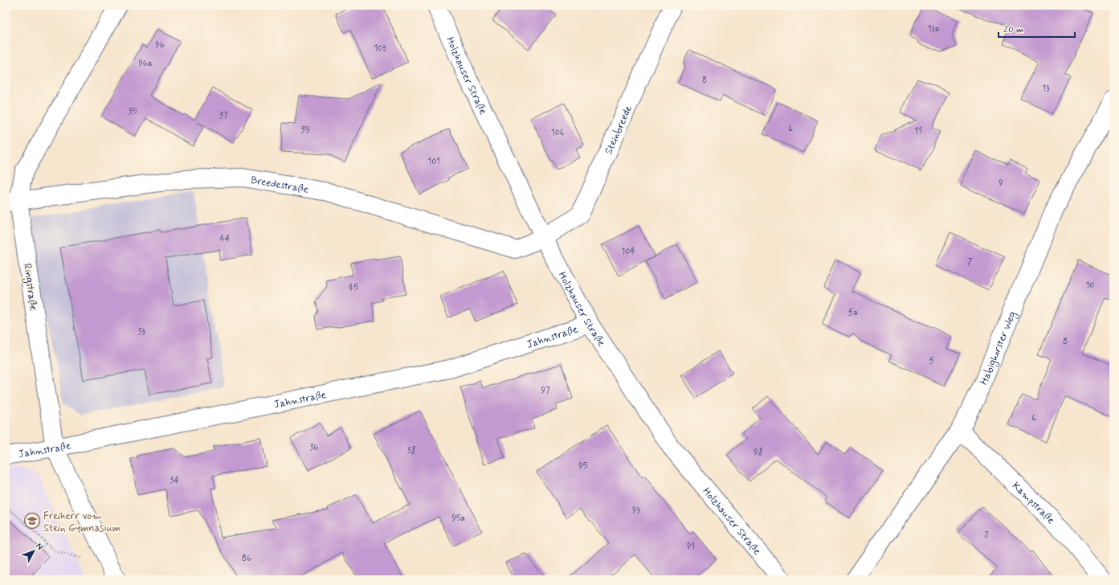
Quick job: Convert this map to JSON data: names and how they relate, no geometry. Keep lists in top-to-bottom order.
{
  "streets": {
    "street": [
      "Holzhauser Straße",
      "Steinbreede",
      "Breedestraße",
      "Ringstraße",
      "Jahnstraße",
      "Habighorster Weg",
      "Kampstraße"
    ]
  },
  "crossings": [
    ["Holzhauser Straße", "Steinbreede"],
    ["Holzhauser Straße", "Breedestraße"],
    ["Holzhauser Straße", "Jahnstraße"],
    ["Steinbreede", "Breedestraße"],
    ["Breedestraße", "Ringstraße"],
    ["Ringstraße", "Jahnstraße"],
    ["Habighorster Weg", "Kampstraße"]
  ],
  "places": {
    "school or university": ["Freiherr vom Stein Gymnasium"]
  },
  "house_numbers": [
    "13a",
    "96",
    "103",
    "96a",
    "8",
    "13",
    "35",
    "37",
    "6",
    "39",
    "11",
    "106",
    "101",
    "9",
    "44",
    "104",
    "7",
    "10",
    "45",
    "5a",
    "33",
    "8",
    "5",
    "97",
    "6",
    "36",
    "38",
    "98",
    "95",
    "34",
    "93",
    "95a",
    "2",
    "91",
    "86"
  ],
  "scale_bar": "20 m",
  "north": "top right"
}
